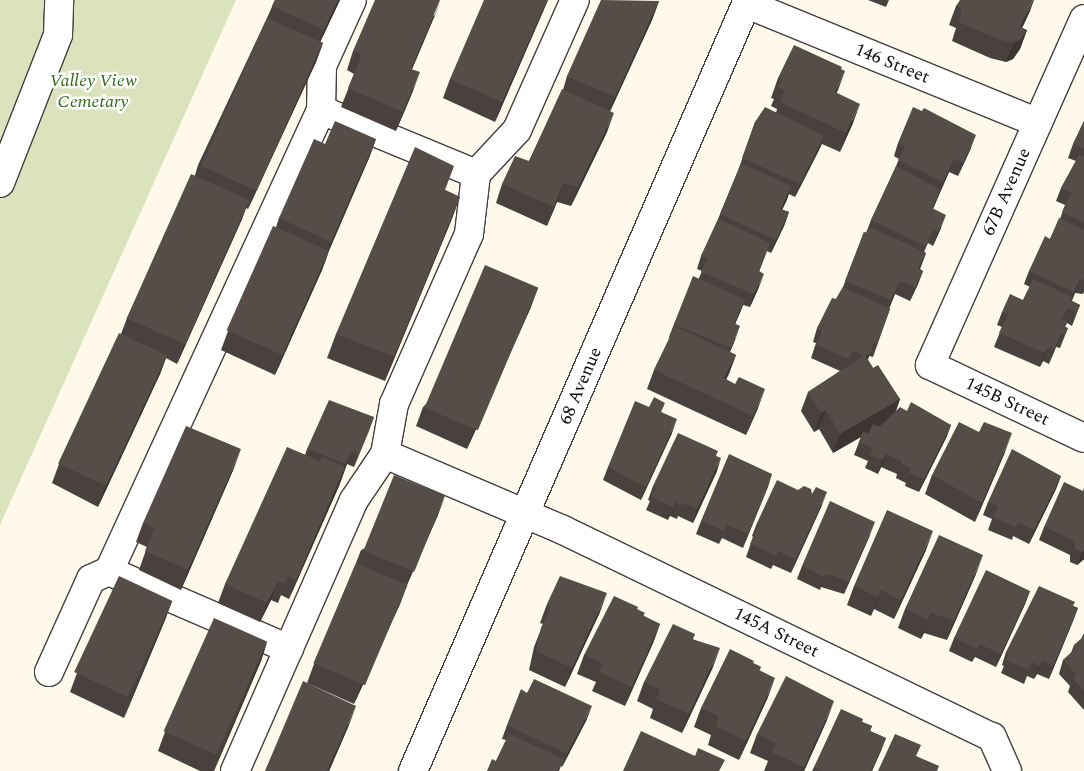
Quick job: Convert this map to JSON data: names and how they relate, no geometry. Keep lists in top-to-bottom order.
{
  "streets": {
    "street": [
      "146 Street",
      "67B Avenue",
      "68 Avenue",
      "145B Street",
      "145A Street"
    ]
  },
  "crossings": [
    ["146 Street", "67B Avenue"],
    ["146 Street", "68 Avenue"],
    ["67B Avenue", "145B Street"],
    ["68 Avenue", "145A Street"]
  ],
  "parks": ["Valley View Cemetary"]
}
